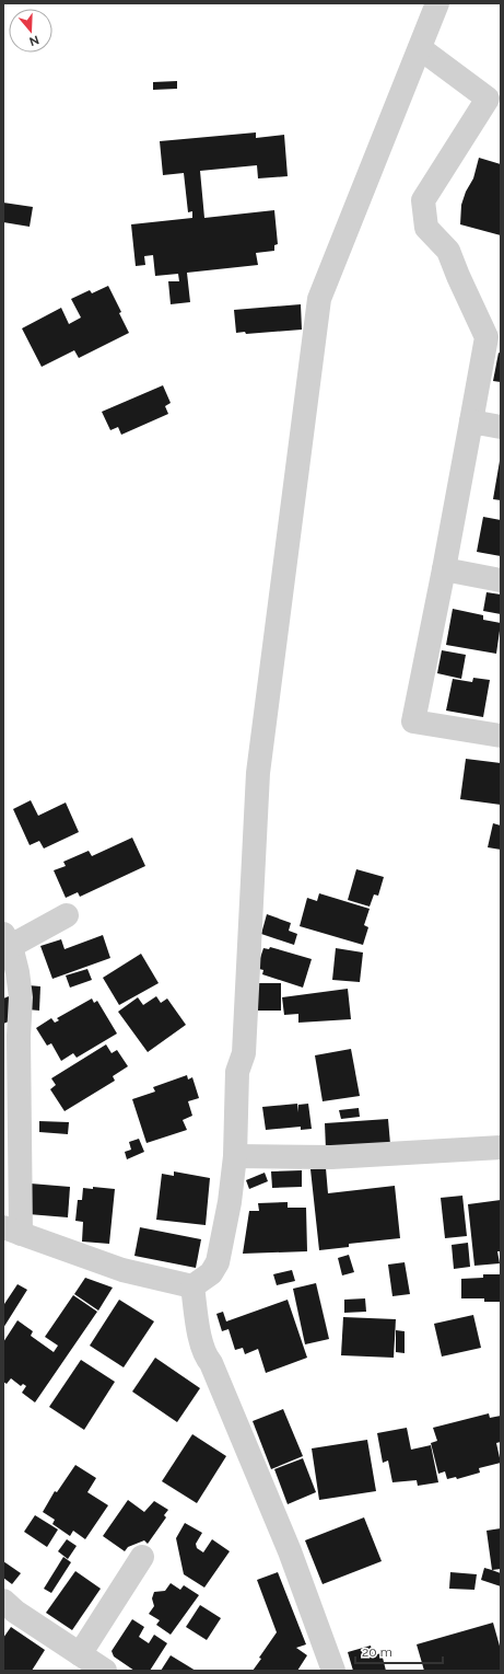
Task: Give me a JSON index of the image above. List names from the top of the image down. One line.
{"scale_bar":"20 m","north":"bottom"}
